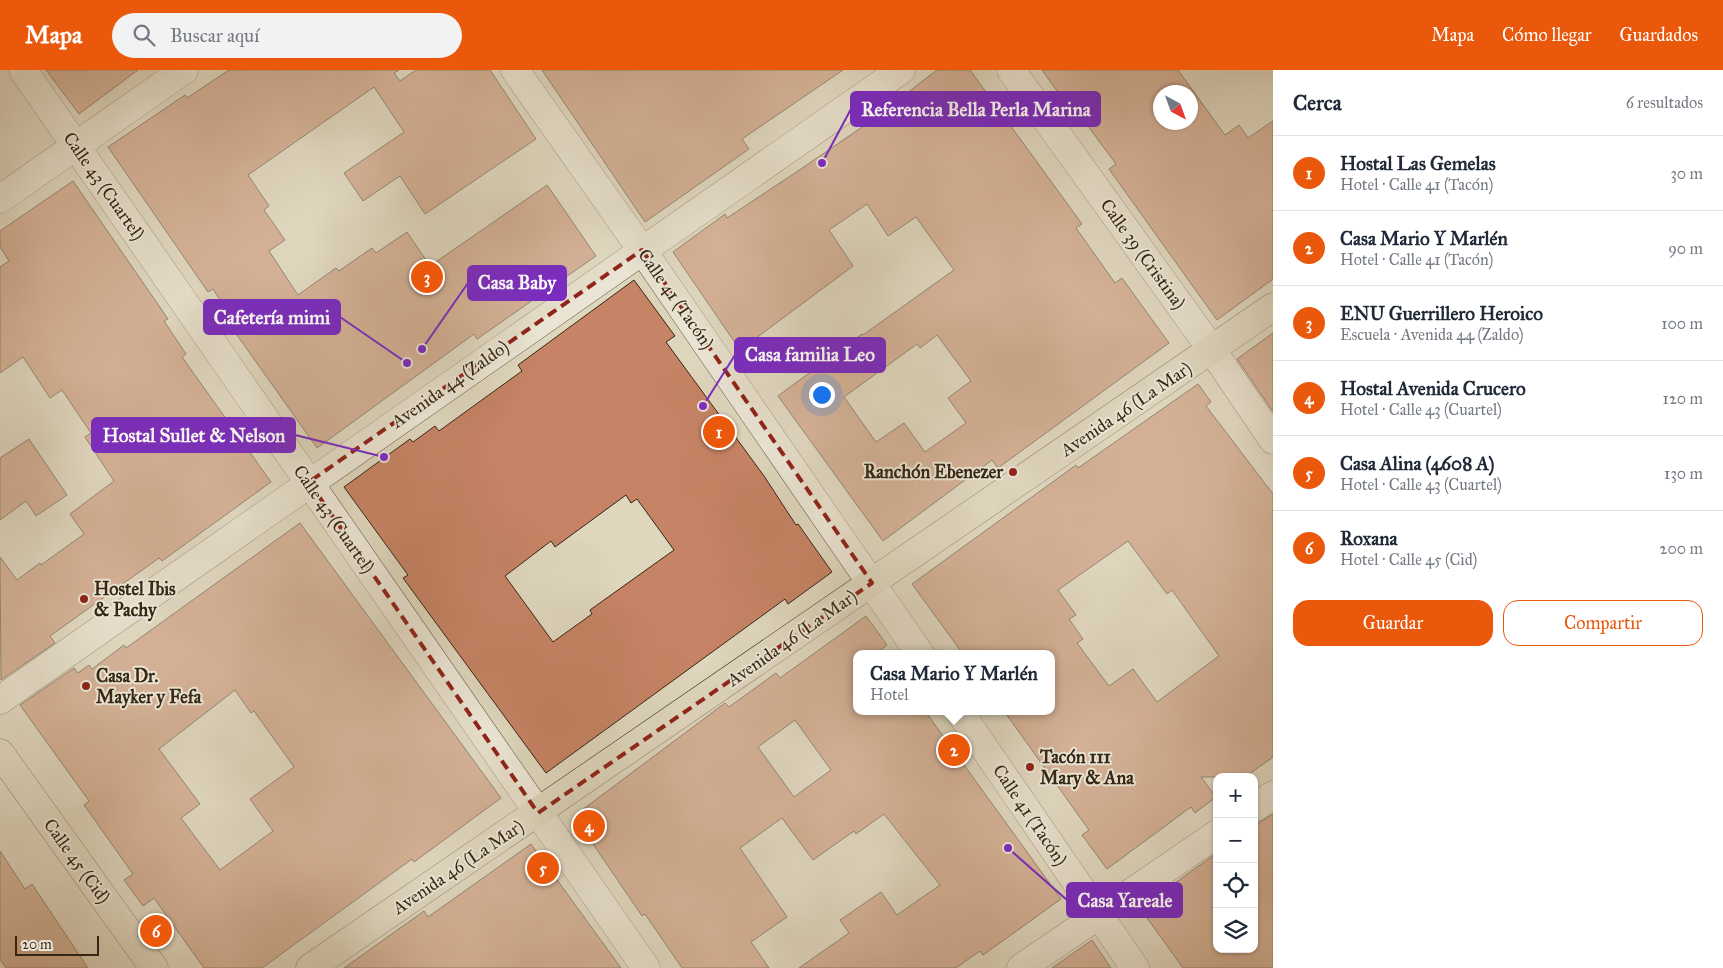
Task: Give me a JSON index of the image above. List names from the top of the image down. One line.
{"streets":{"main road":["Avenida 46 (La Mar)","Calle 45 (Cid)"],"street":["Calle 43 (Cuartel)","Calle 39 (Cristina)","Calle 41 (Tacón)","Avenida 44 (Zaldo)"]},"crossings":[["Calle 43 (Cuartel)","Avenida 44 (Zaldo)"],["Calle 43 (Cuartel)","Avenida 46 (La Mar)"],["Calle 39 (Cristina)","Avenida 46 (La Mar)"],["Calle 41 (Tacón)","Avenida 44 (Zaldo)"],["Calle 41 (Tacón)","Avenida 46 (La Mar)"]],"places":["Referencia Bella Perla Marina","Casa Baby","Cafetería mimi","Casa familia Leo","Hostal Sullet & Nelson","Ranchón Ebenezer","Hostel Ibis & Pachy","Casa Dr. Mayker y Fefa","Tacón 111 Mary & Ana","Casa Yareale"],"scale_bar":"20 m","north":"bottom right","page":{"header":"Mapa","search":"Buscar aquí","nav":["Mapa","Cómo llegar","Guardados"],"heading":["Cerca","6 resultados"],"list":[{"mark":"1","name":"Hostal Las Gemelas","note":"Hotel · Calle 41 (Tacón)","value":"30 m"},{"mark":"2","name":"Casa Mario Y Marlén","note":"Hotel · Calle 41 (Tacón)","value":"90 m"},{"mark":"3","name":"ENU Guerrillero Heroico","note":"Escuela · Avenida 44 (Zaldo)","value":"100 m"},{"mark":"4","name":"Hostal Avenida Crucero","note":"Hotel · Calle 43 (Cuartel)","value":"120 m"},{"mark":"5","name":"Casa Alina (4608 A)","note":"Hotel · Calle 43 (Cuartel)","value":"130 m"},{"mark":"6","name":"Roxana","note":"Hotel · Calle 45 (Cid)","value":"200 m"}],"pins":["3","1","2","4","5","6"],"buttons":["Guardar","Compartir"],"popup":["Casa Mario Y Marlén","Hotel"],"map_buttons":["+","−"],"scale":"20 m"}}
